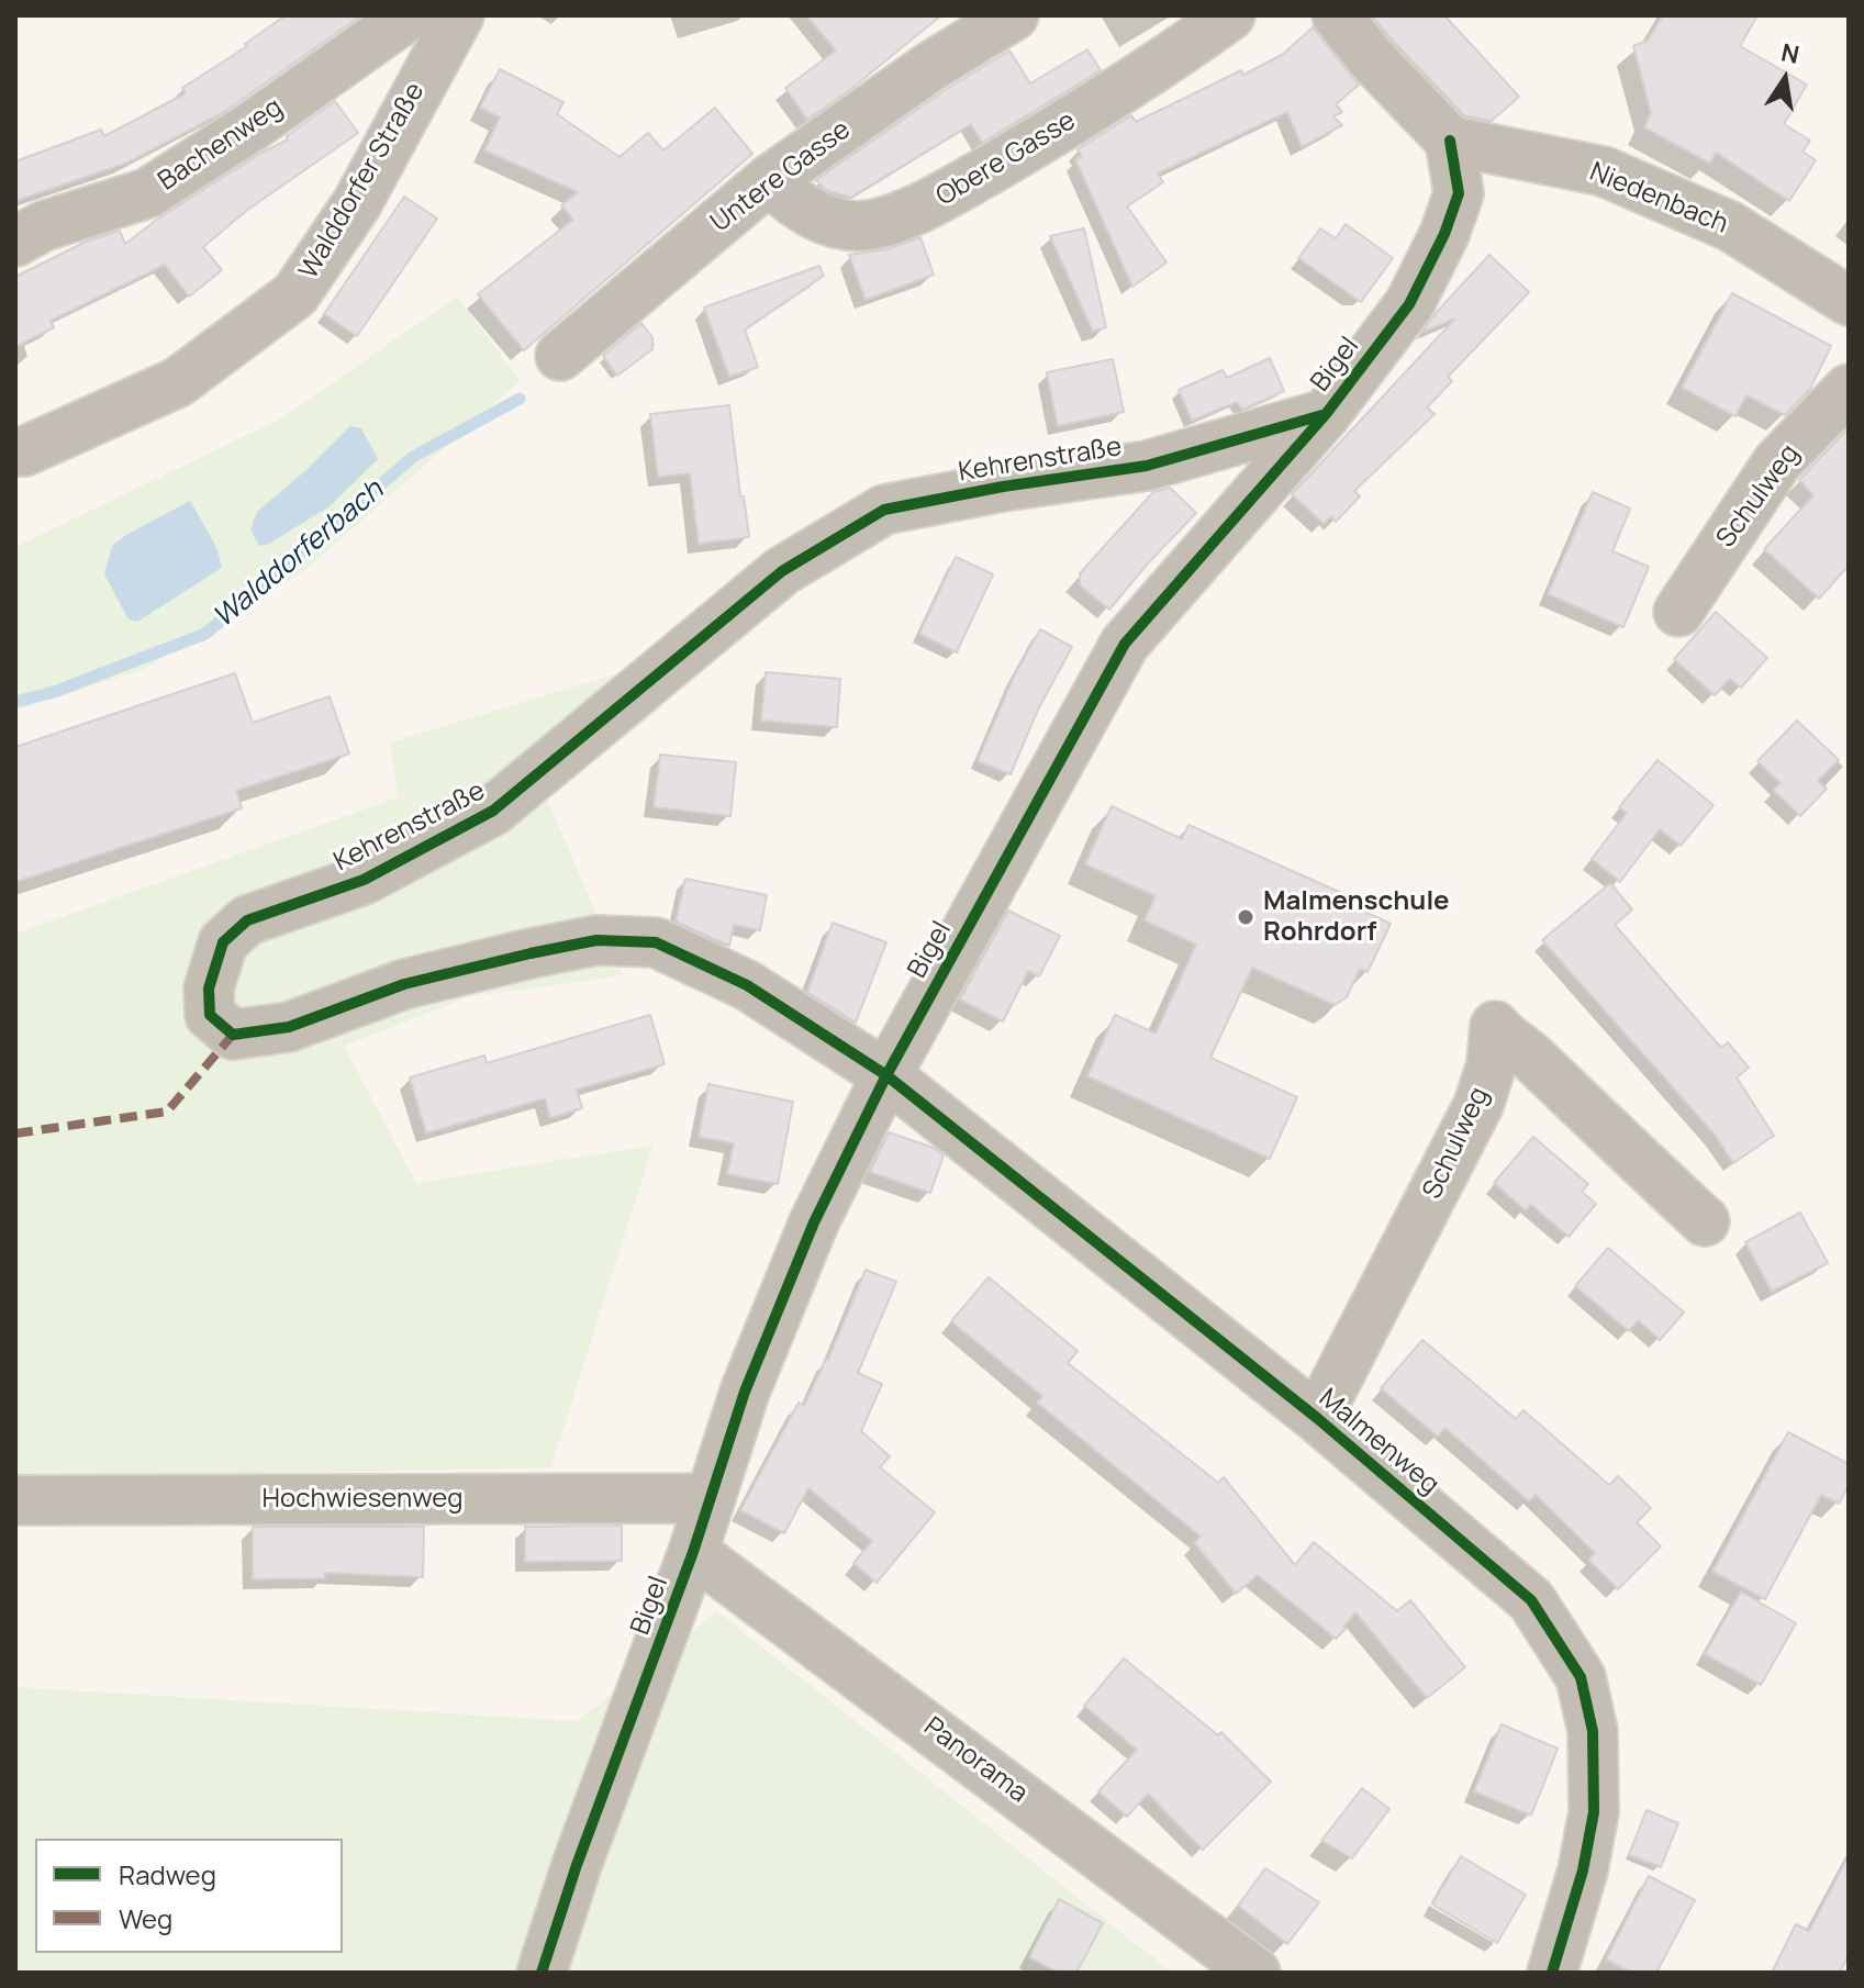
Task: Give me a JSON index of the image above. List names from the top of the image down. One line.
{"streets":{"street":["Bachenweg","Obere Gasse","Untere Gasse","Walddorfer Straße","Niedenbach","Bigel","Kehrenstraße","Schulweg","Malmenweg","Hochwiesenweg","Panorama"]},"crossings":[["Obere Gasse","Untere Gasse"],["Niedenbach","Bigel"],["Bigel","Kehrenstraße"],["Bigel","Malmenweg"],["Bigel","Hochwiesenweg"],["Bigel","Panorama"],["Kehrenstraße","Malmenweg"],["Schulweg","Malmenweg"]],"water":["Walddorferbach"],"places":["Malmenschule Rohrdorf"],"legend":["Radweg","Weg"],"north":"top"}
